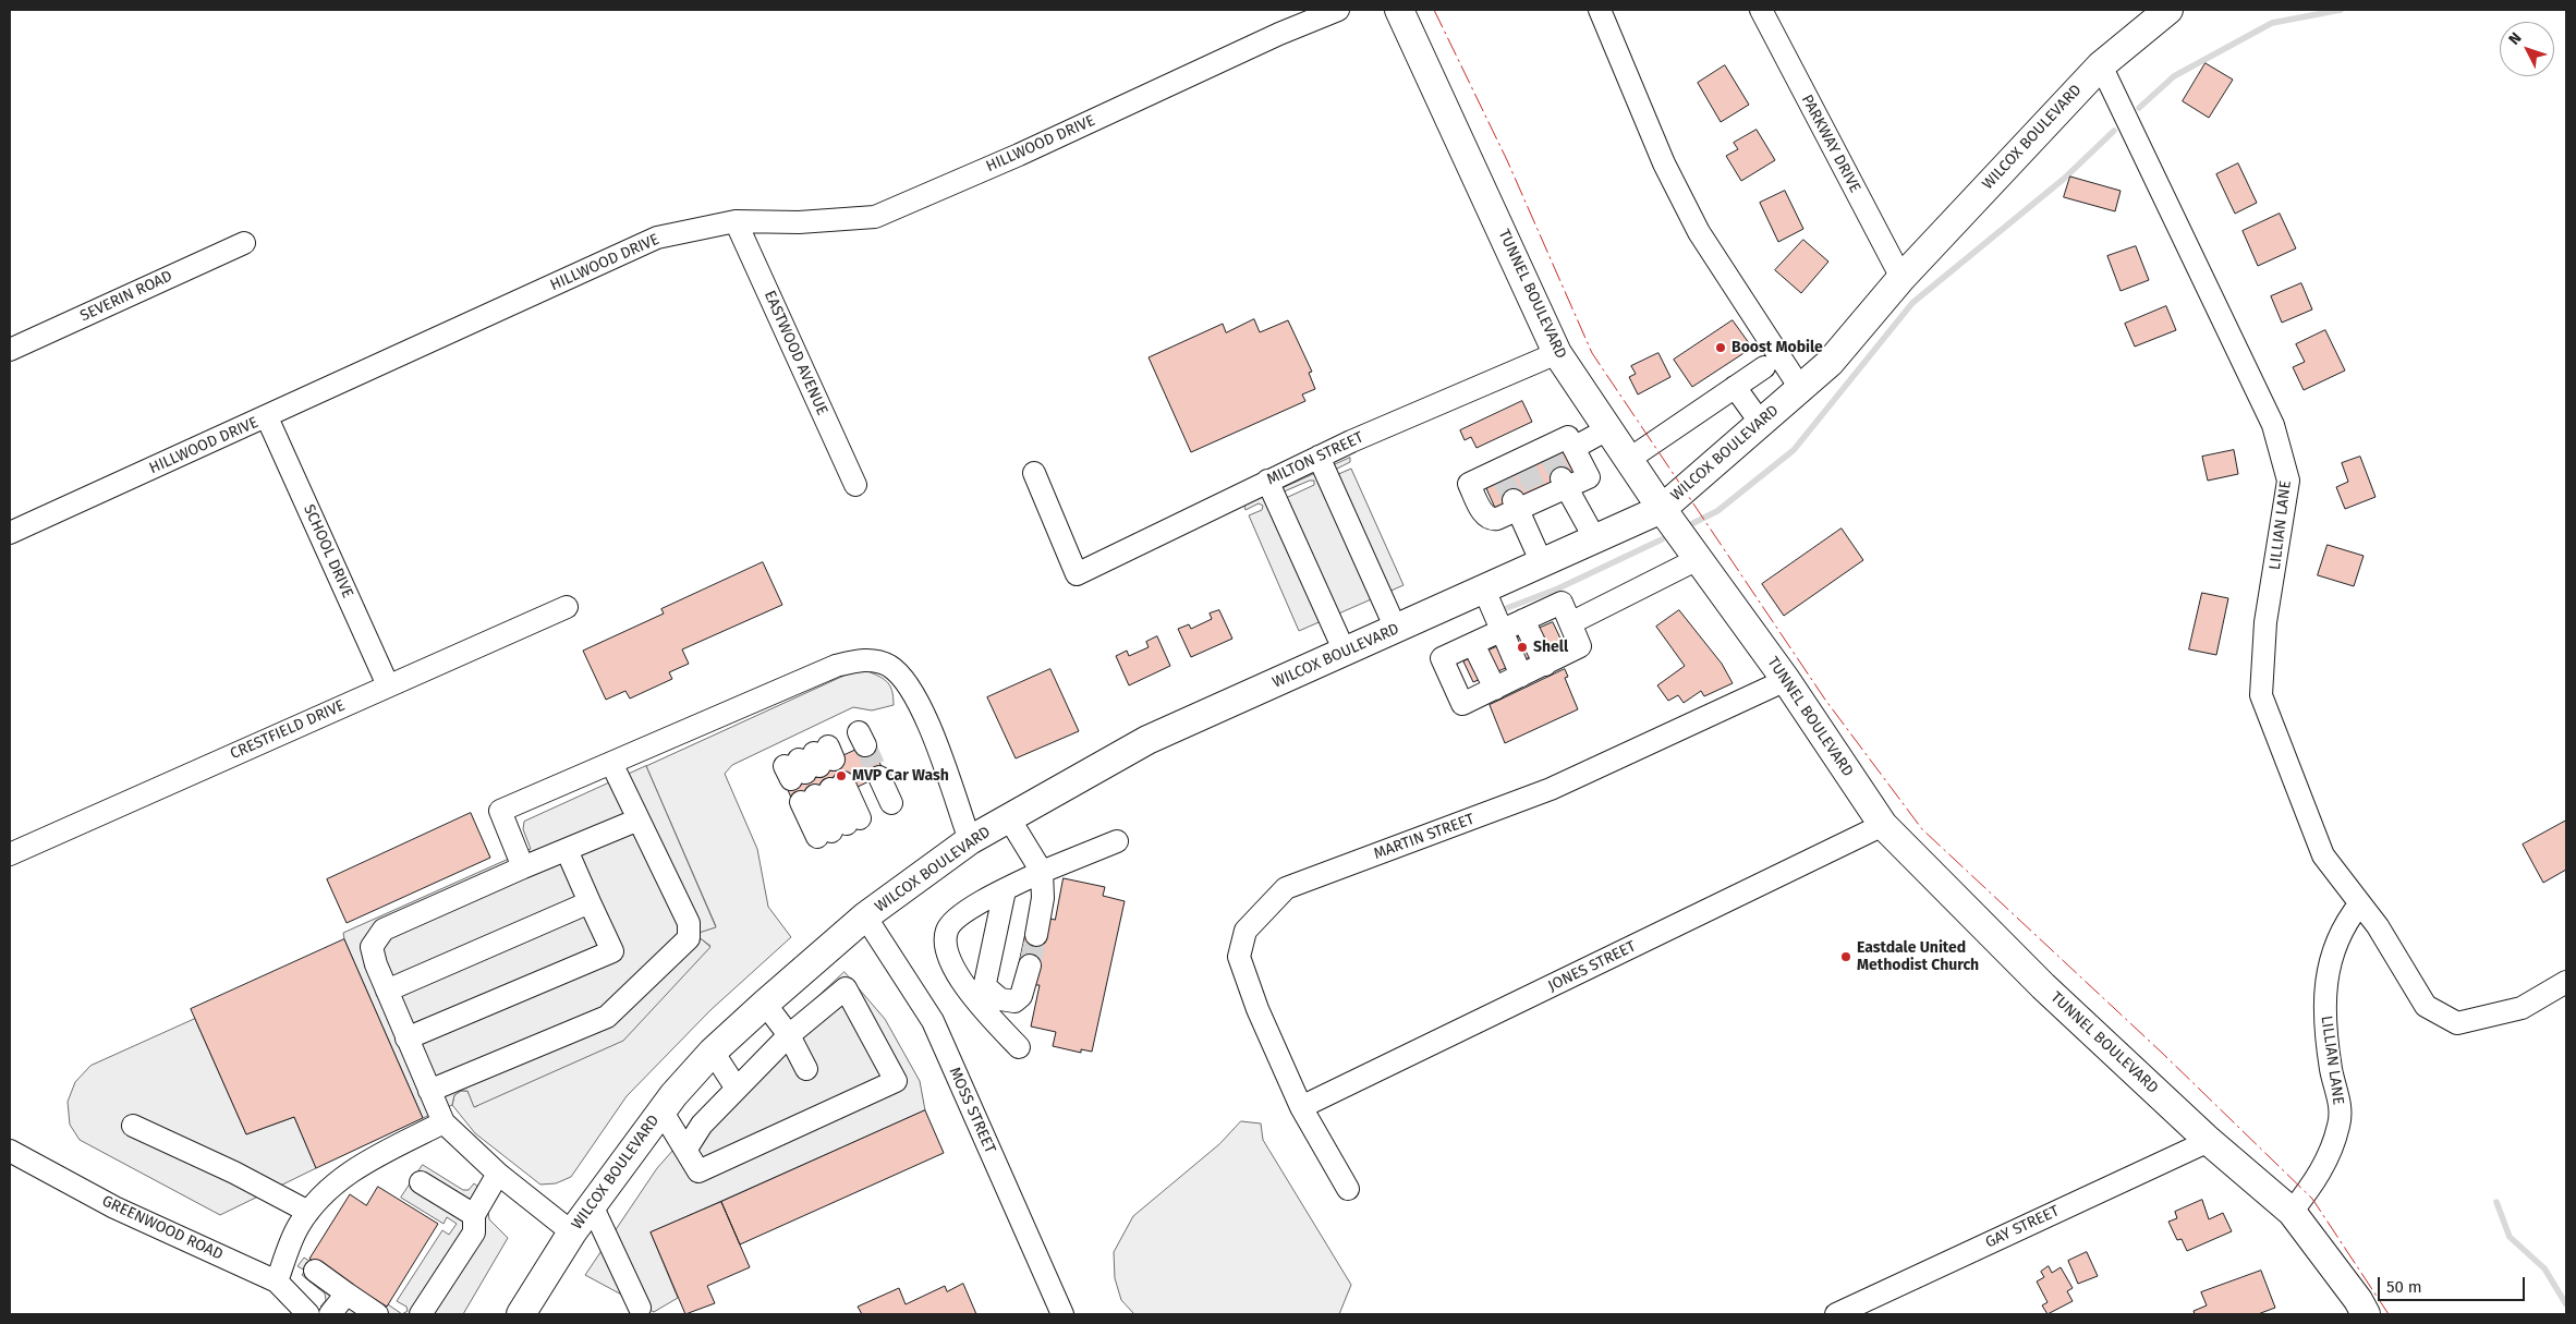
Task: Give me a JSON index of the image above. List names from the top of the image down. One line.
{"streets":{"main road":["WILCOX BOULEVARD","TUNNEL BOULEVARD"],"street":["HILLWOOD DRIVE","PARKWAY DRIVE","SEVERIN ROAD","EASTWOOD AVENUE","MILTON STREET","LILLIAN LANE","SCHOOL DRIVE","CRESTFIELD DRIVE","MARTIN STREET","JONES STREET","MOSS STREET","GAY STREET","GREENWOOD ROAD"]},"crossings":[["WILCOX BOULEVARD","PARKWAY DRIVE"],["WILCOX BOULEVARD","TUNNEL BOULEVARD"],["WILCOX BOULEVARD","LILLIAN LANE"],["WILCOX BOULEVARD","MOSS STREET"],["HILLWOOD DRIVE","EASTWOOD AVENUE"],["HILLWOOD DRIVE","SCHOOL DRIVE"],["TUNNEL BOULEVARD","MILTON STREET"],["TUNNEL BOULEVARD","LILLIAN LANE"],["TUNNEL BOULEVARD","MARTIN STREET"],["TUNNEL BOULEVARD","JONES STREET"],["TUNNEL BOULEVARD","GAY STREET"],["SCHOOL DRIVE","CRESTFIELD DRIVE"],["MARTIN STREET","JONES STREET"]],"places":["Boost Mobile","Shell","MVP Car Wash","Eastdale United Methodist Church"],"scale_bar":"50 m","north":"top left"}
